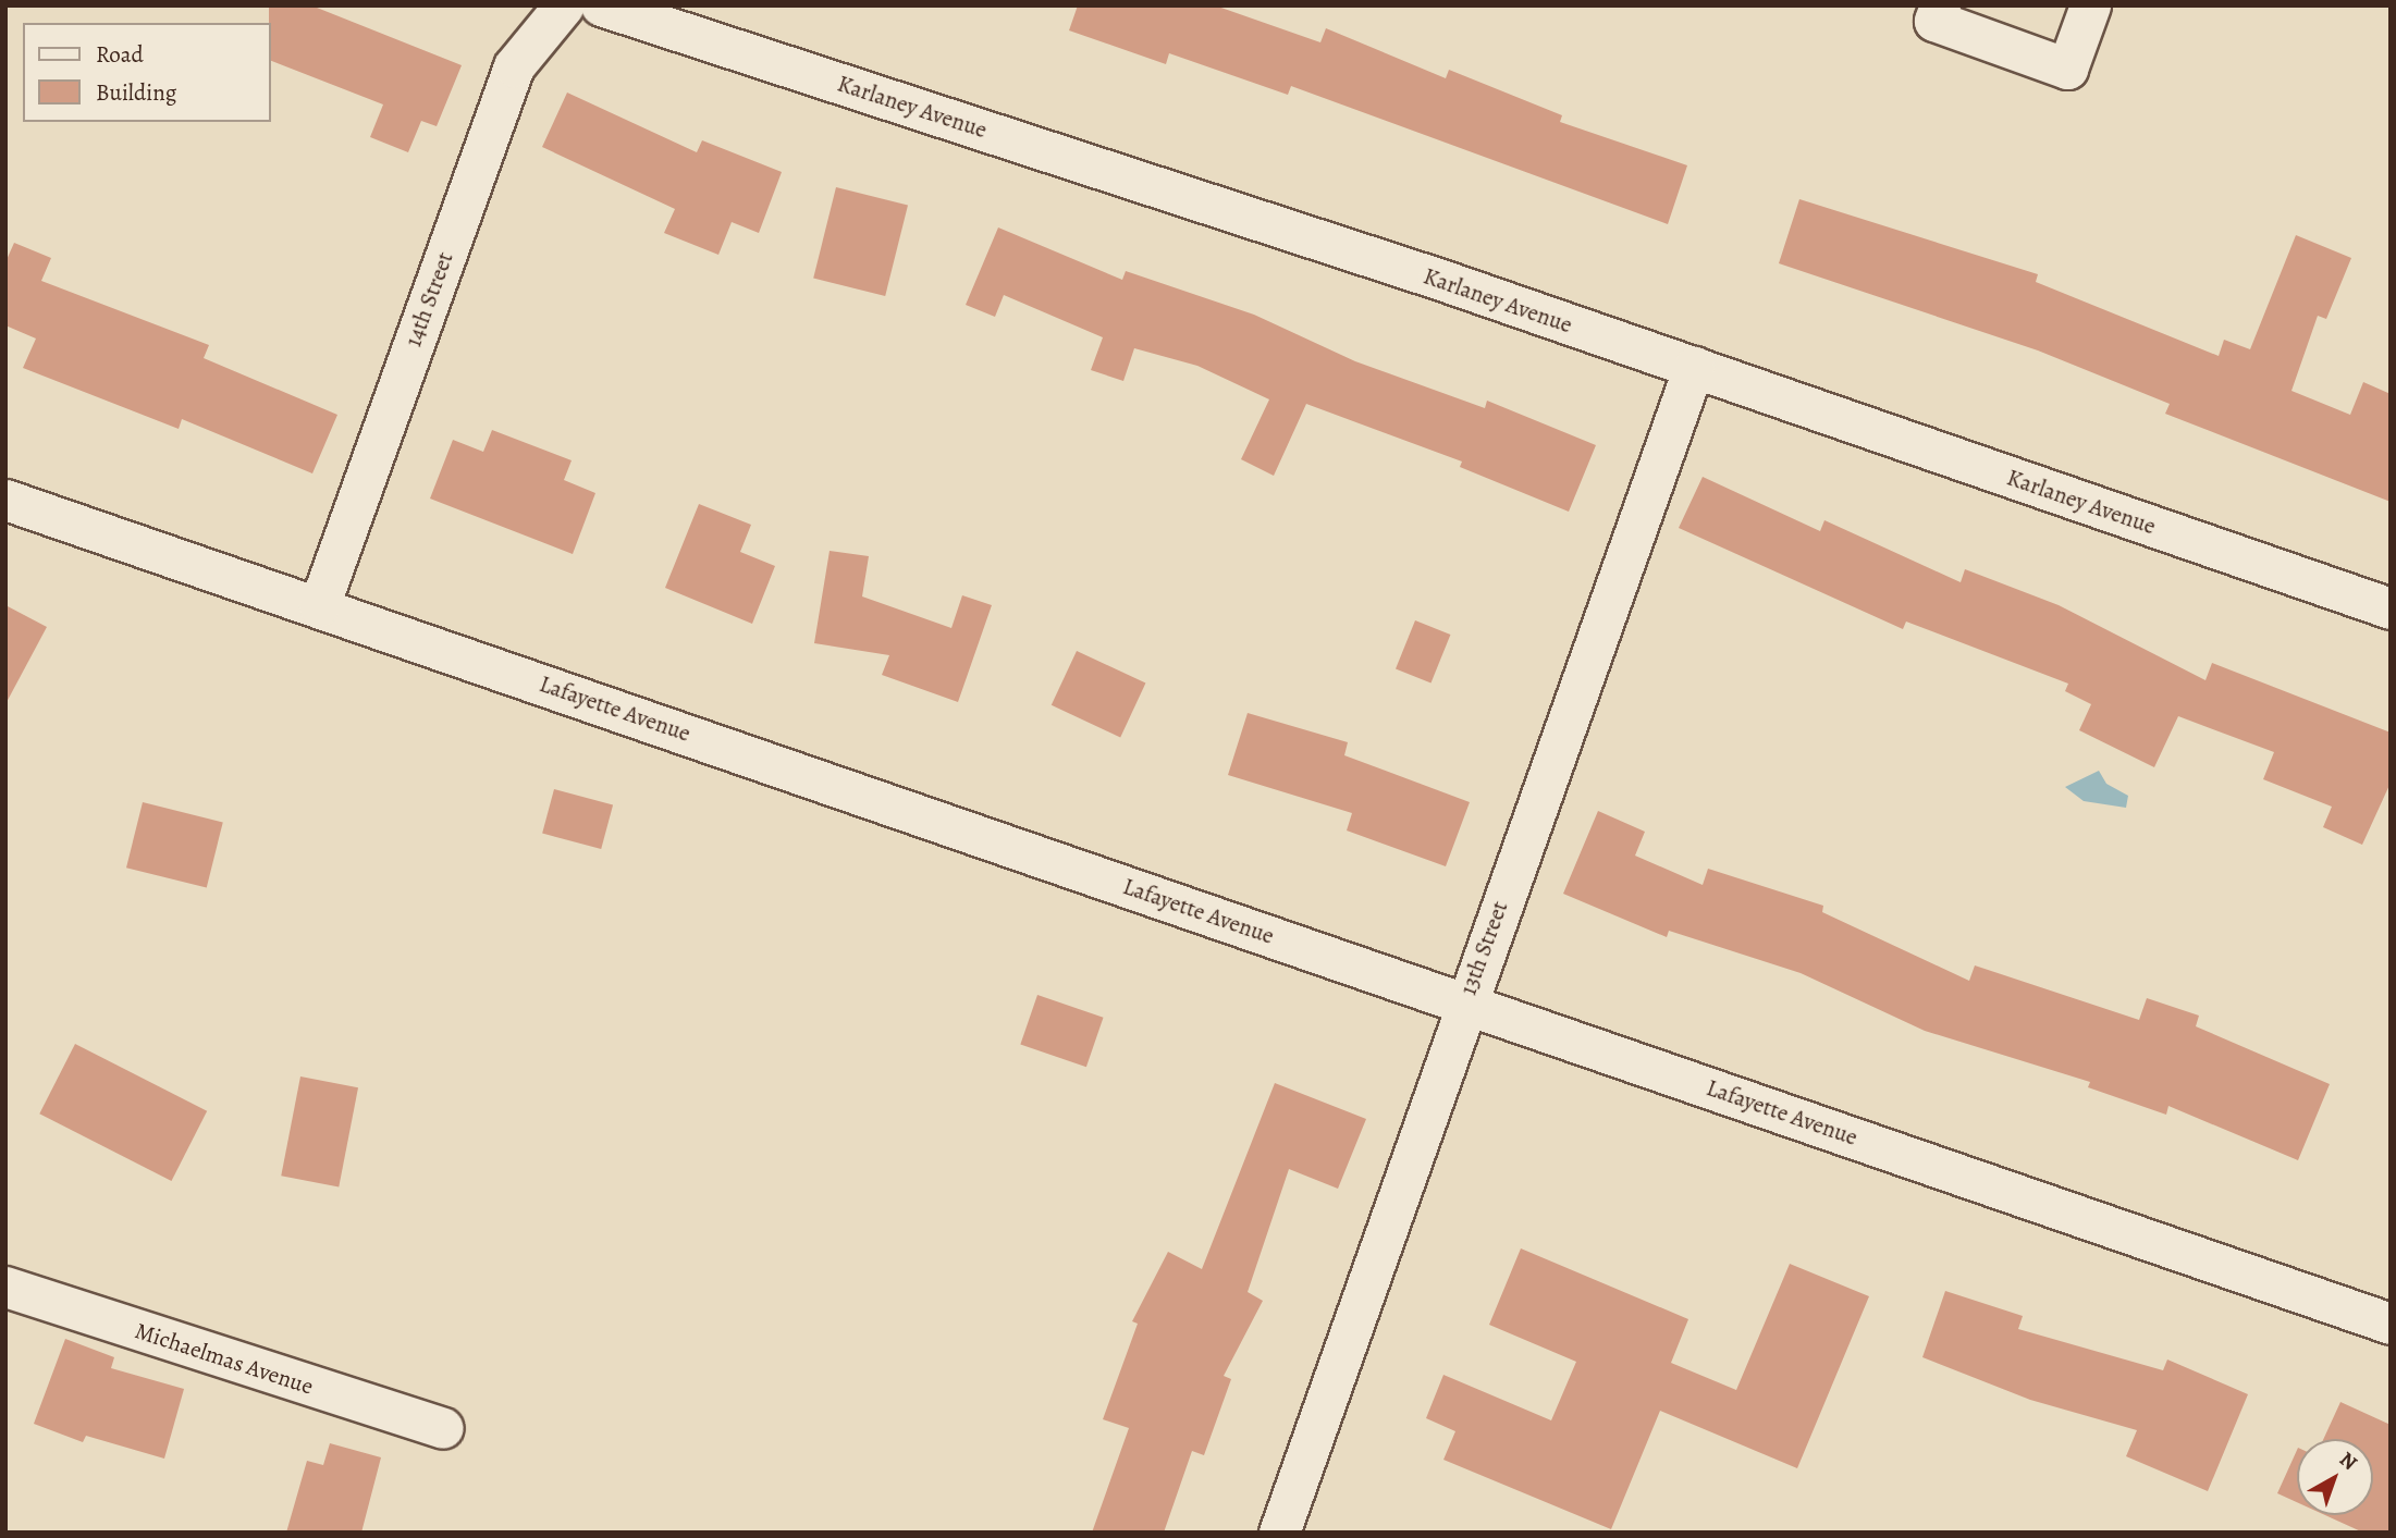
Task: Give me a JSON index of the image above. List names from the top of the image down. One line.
{"streets":{"street":["Karlaney Avenue","14th Street","Lafayette Avenue","13th Street","Michaelmas Avenue"]},"crossings":[["Karlaney Avenue","13th Street"],["14th Street","Lafayette Avenue"],["Lafayette Avenue","13th Street"]],"legend":["Road","Building"],"north":"top right"}
